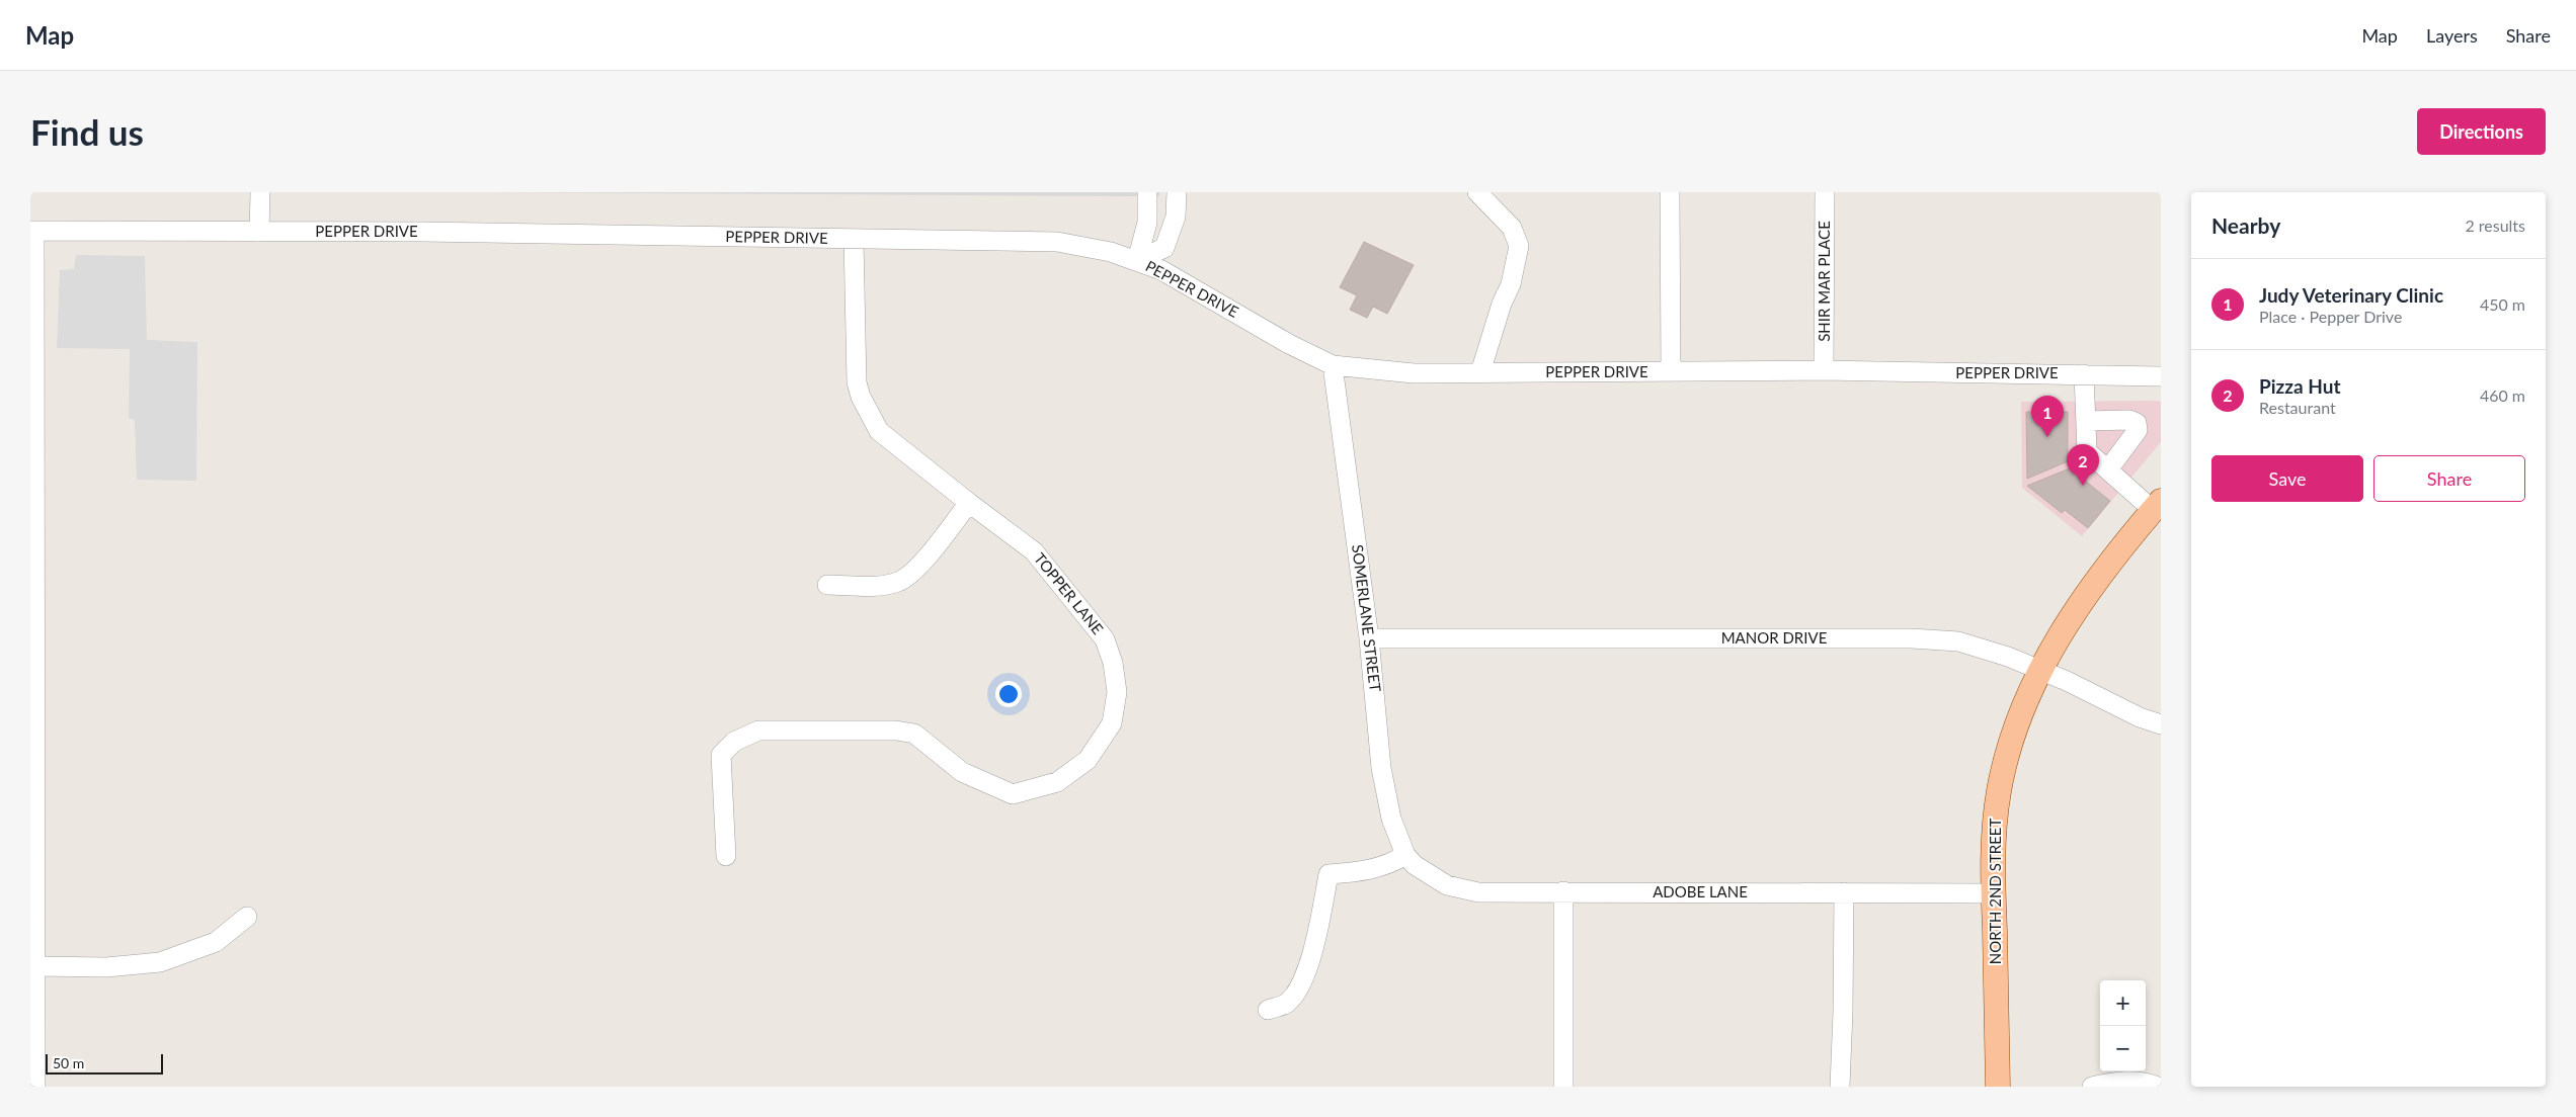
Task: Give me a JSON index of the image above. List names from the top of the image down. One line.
{"streets":{"main road":["NORTH 2ND STREET"],"street":["PEPPER DRIVE","SHIR MAR PLACE","TOPPER LANE","SOMERLANE STREET","MANOR DRIVE","ADOBE LANE"]},"crossings":[["PEPPER DRIVE","SHIR MAR PLACE"],["PEPPER DRIVE","TOPPER LANE"],["PEPPER DRIVE","SOMERLANE STREET"],["SOMERLANE STREET","MANOR DRIVE"],["SOMERLANE STREET","ADOBE LANE"],["MANOR DRIVE","NORTH 2ND STREET"],["NORTH 2ND STREET","ADOBE LANE"]],"scale_bar":"50 m","page":{"header":"Map","nav":["Map","Layers","Share"],"buttons":["Directions",["Save","Share"]],"title":"Find us","heading":["Nearby","2 results"],"list":[{"mark":"1","name":"Judy Veterinary Clinic","note":"Place · Pepper Drive","value":"450 m"},{"mark":"2","name":"Pizza Hut","note":"Restaurant","value":"460 m"}],"pins":["1","2"],"map_buttons":["+","−"],"scale":"50 m"}}
